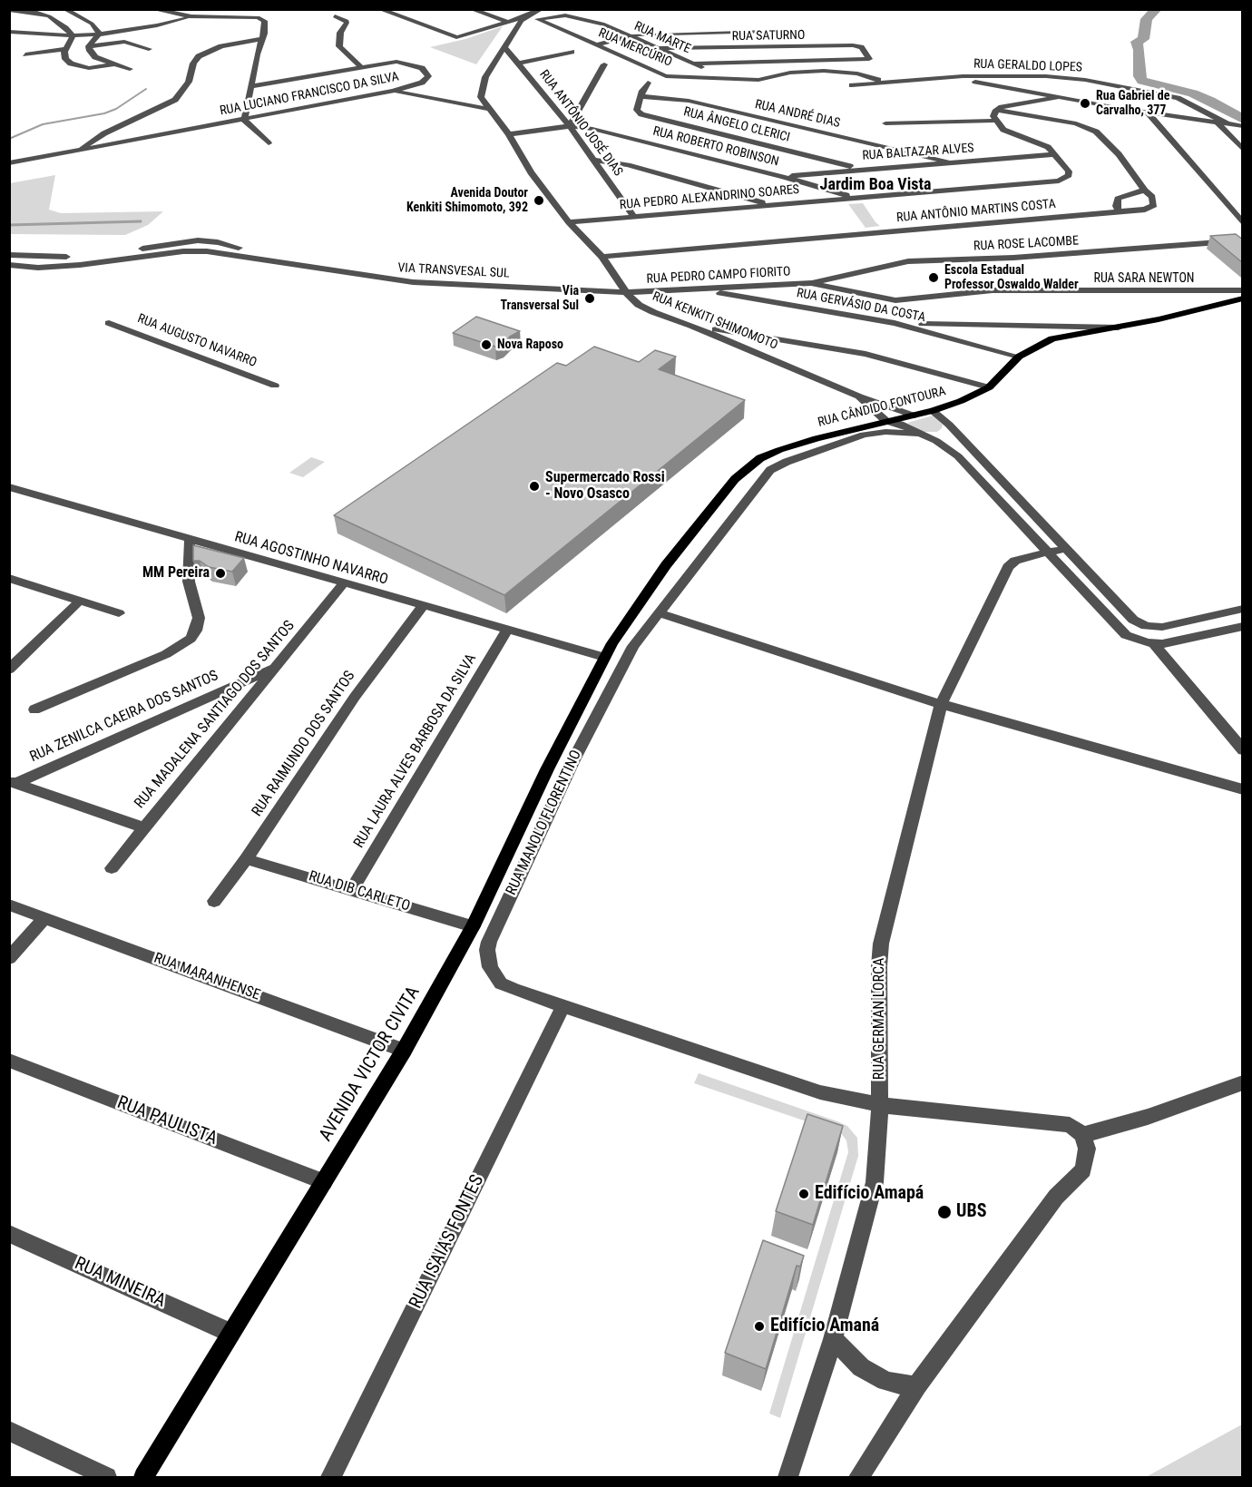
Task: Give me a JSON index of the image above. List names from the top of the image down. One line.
{"streets":{"main road":["RUA CÂNDIDO FONTOURA","AVENIDA VICTOR CIVITA"],"street":["RUA SATURNO","RUA MARTE","RUA MERCÚRIO","RUA GERALDO LOPES","RUA LUCIANO FRANCISCO DA SILVA","RUA ANDRÉ DIAS","RUA ANTÔNIO JOSÉ DIAS","RUA ÂNGELO CLERICI","RUA ROBERTO ROBINSON","RUA BALTAZAR ALVES","RUA PEDRO ALEXANDRINO SOARES","RUA ANTÔNIO MARTINS COSTA","RUA ROSE LACOMBE","VIA TRANSVESAL SUL","RUA PEDRO CAMPO FIORITO","RUA SARA NEWTON","RUA GERVÁSIO DA COSTA","RUA KENKITI SHIMOMOTO","RUA AUGUSTO NAVARRO","RUA AGOSTINHO NAVARRO","RUA MADALENA SANTIAGO DOS SANTOS","RUA ZENILCA CAEIRA DOS SANTOS","RUA RAIMUNDO DOS SANTOS","RUA LAURA ALVES BARBOSA DA SILVA","RUA MANOLO FLORENTINO","RUA DIB CARLETO","RUA MARANHENSE","RUA GERMAN LORCA","RUA PAULISTA","RUA ISAIAS FONTES","RUA MINEIRA"]},"crossings":[["RUA SATURNO","RUA MARTE"],["RUA MARTE","RUA MERCÚRIO"],["RUA MERCÚRIO","RUA GERALDO LOPES"],["RUA ANDRÉ DIAS","RUA ÂNGELO CLERICI"],["RUA ANDRÉ DIAS","RUA BALTAZAR ALVES"],["RUA ANTÔNIO JOSÉ DIAS","RUA ROBERTO ROBINSON"],["RUA ANTÔNIO JOSÉ DIAS","RUA PEDRO ALEXANDRINO SOARES"],["RUA ÂNGELO CLERICI","RUA BALTAZAR ALVES"],["RUA ROBERTO ROBINSON","RUA BALTAZAR ALVES"],["RUA ROBERTO ROBINSON","RUA PEDRO ALEXANDRINO SOARES"],["RUA ROBERTO ROBINSON","RUA KENKITI SHIMOMOTO"],["RUA BALTAZAR ALVES","RUA PEDRO ALEXANDRINO SOARES"],["RUA PEDRO ALEXANDRINO SOARES","RUA KENKITI SHIMOMOTO"],["RUA ANTÔNIO MARTINS COSTA","RUA KENKITI SHIMOMOTO"],["RUA ROSE LACOMBE","RUA PEDRO CAMPO FIORITO"],["RUA ROSE LACOMBE","RUA SARA NEWTON"],["VIA TRANSVESAL SUL","RUA PEDRO CAMPO FIORITO"],["VIA TRANSVESAL SUL","RUA KENKITI SHIMOMOTO"],["RUA PEDRO CAMPO FIORITO","RUA SARA NEWTON"],["RUA PEDRO CAMPO FIORITO","RUA GERVÁSIO DA COSTA"],["RUA PEDRO CAMPO FIORITO","RUA KENKITI SHIMOMOTO"],["RUA SARA NEWTON","RUA CÂNDIDO FONTOURA"],["RUA GERVÁSIO DA COSTA","RUA CÂNDIDO FONTOURA"],["RUA KENKITI SHIMOMOTO","RUA CÂNDIDO FONTOURA"],["RUA CÂNDIDO FONTOURA","RUA AGOSTINHO NAVARRO"],["RUA CÂNDIDO FONTOURA","AVENIDA VICTOR CIVITA"],["RUA AGOSTINHO NAVARRO","RUA MADALENA SANTIAGO DOS SANTOS"],["RUA AGOSTINHO NAVARRO","RUA RAIMUNDO DOS SANTOS"],["RUA AGOSTINHO NAVARRO","RUA LAURA ALVES BARBOSA DA SILVA"],["RUA AGOSTINHO NAVARRO","AVENIDA VICTOR CIVITA"],["RUA MADALENA SANTIAGO DOS SANTOS","RUA ZENILCA CAEIRA DOS SANTOS"],["RUA RAIMUNDO DOS SANTOS","RUA DIB CARLETO"],["RUA LAURA ALVES BARBOSA DA SILVA","RUA DIB CARLETO"],["RUA MANOLO FLORENTINO","RUA GERMAN LORCA"],["RUA MANOLO FLORENTINO","RUA ISAIAS FONTES"],["RUA DIB CARLETO","AVENIDA VICTOR CIVITA"],["RUA MARANHENSE","AVENIDA VICTOR CIVITA"],["AVENIDA VICTOR CIVITA","RUA PAULISTA"],["AVENIDA VICTOR CIVITA","RUA MINEIRA"]],"districts":["Jardim Boa Vista"],"places":["Rua Gabriel de Carvalho, 377","Avenida Doutor Kenkiti Shimomoto, 392","Escola Estadual Professor Oswaldo Walder","Via Transversal Sul","Nova Raposo","Supermercado Rossi - Novo Osasco","MM Pereira","Edifício Amapá","UBS","Edifício Amaná"]}
